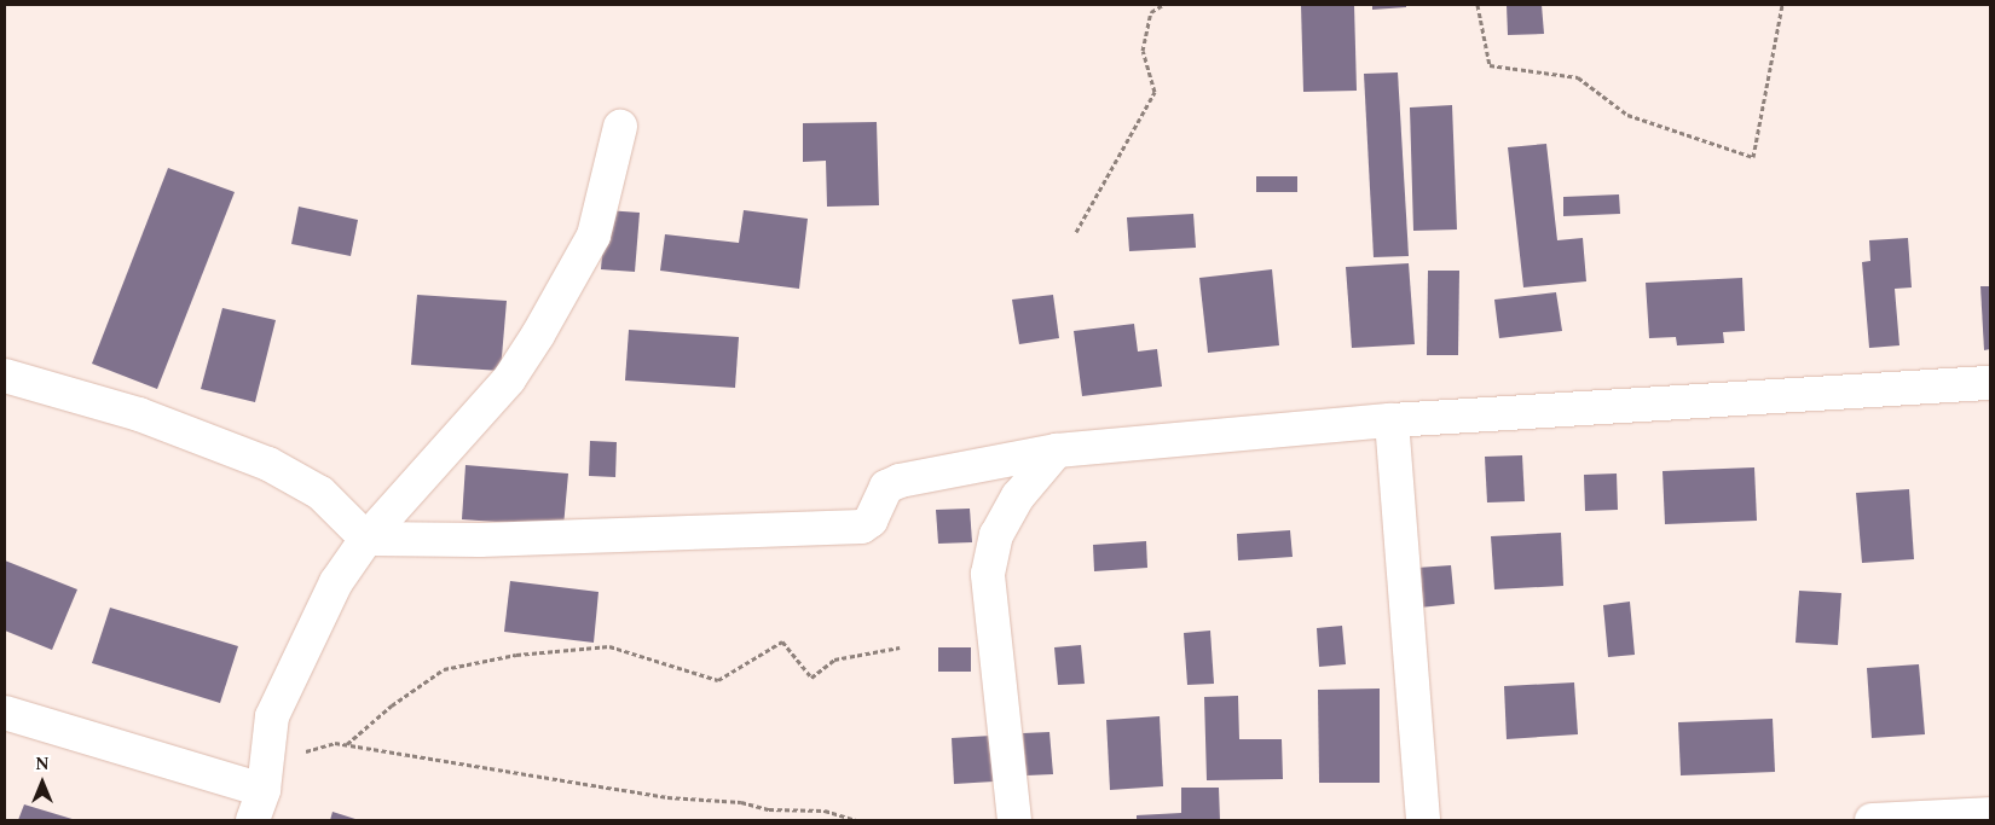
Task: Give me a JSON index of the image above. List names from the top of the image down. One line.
{"north":"top"}
